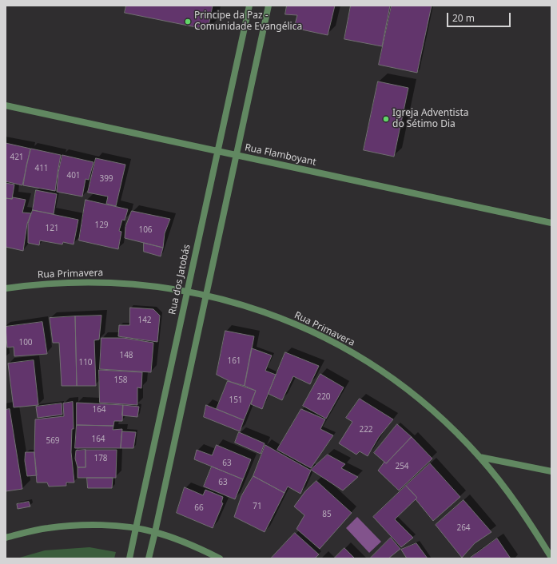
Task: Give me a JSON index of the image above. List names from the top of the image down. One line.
{"streets":{"street":["Rua Flamboyant","Rua Primavera","Rua dos Jatobás"]},"crossings":[["Rua Flamboyant","Rua dos Jatobás"],["Rua Primavera","Rua dos Jatobás"]],"places":["Principe da Paz - Comunidade Evangélica","Igreja Adventista do Sétimo Dia"],"house_numbers":["421","411","401","399","129","121","106","142","100","148","161","110","158","220","151","164","222","164","569","178","63","254","63","71","66","85","264"],"scale_bar":"20 m"}
